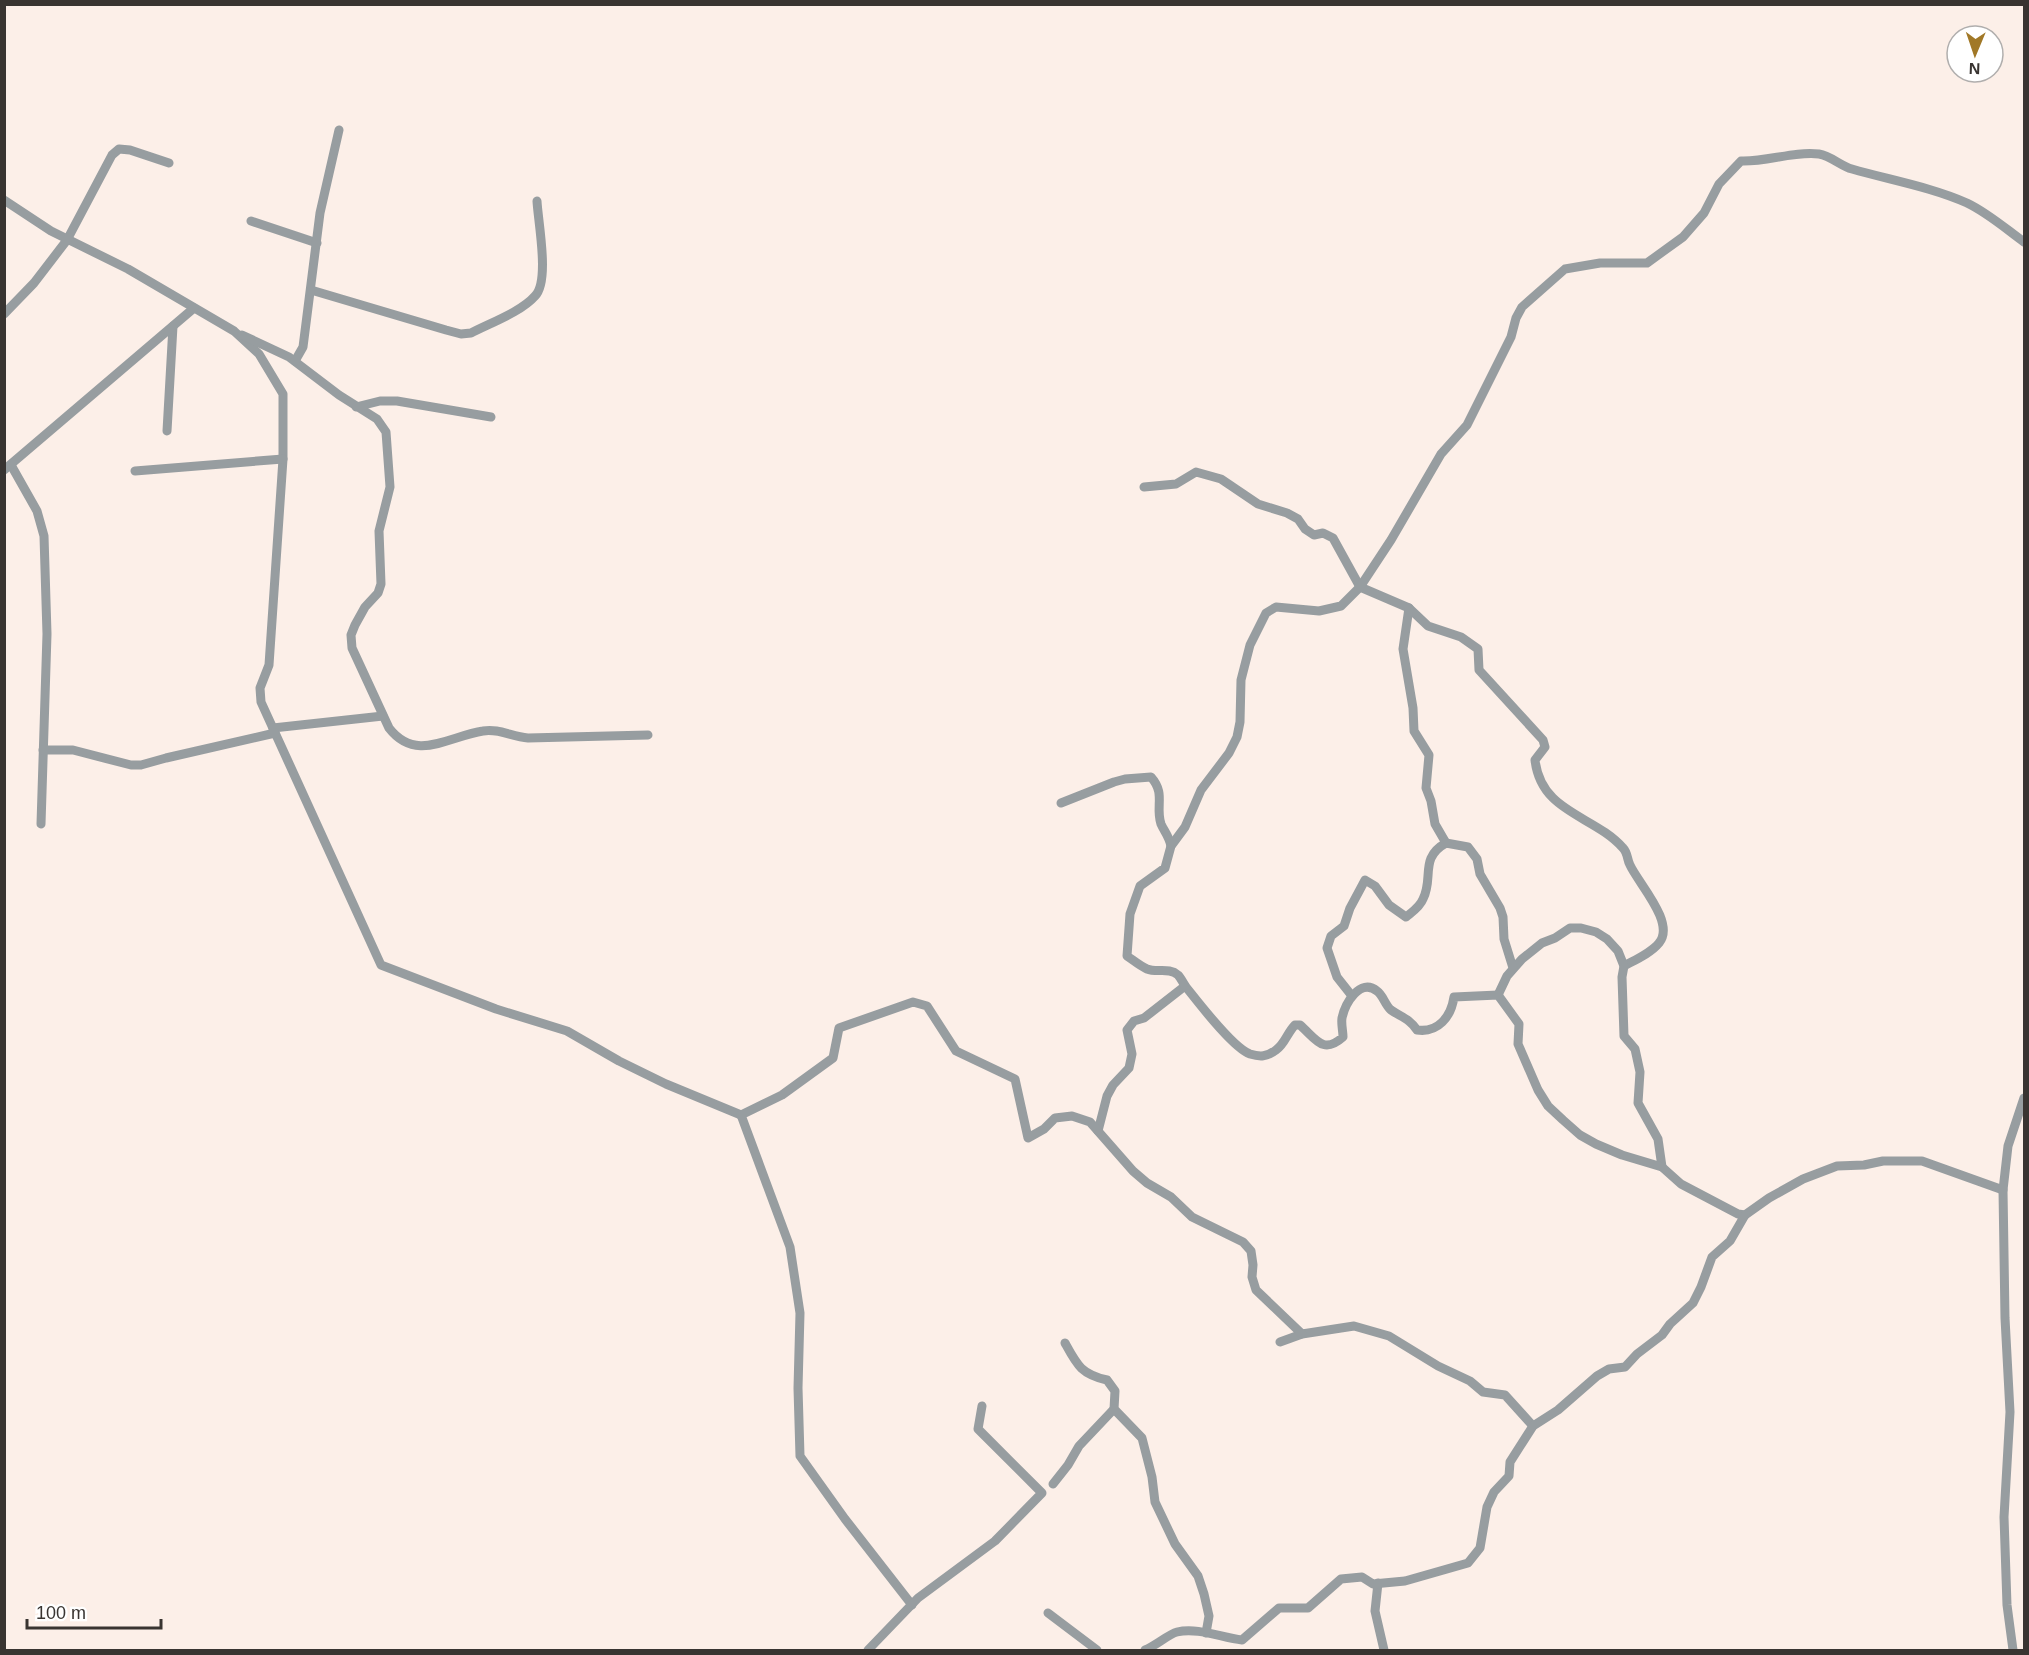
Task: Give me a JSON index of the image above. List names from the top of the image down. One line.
{"scale_bar":"100 m","north":"bottom"}
